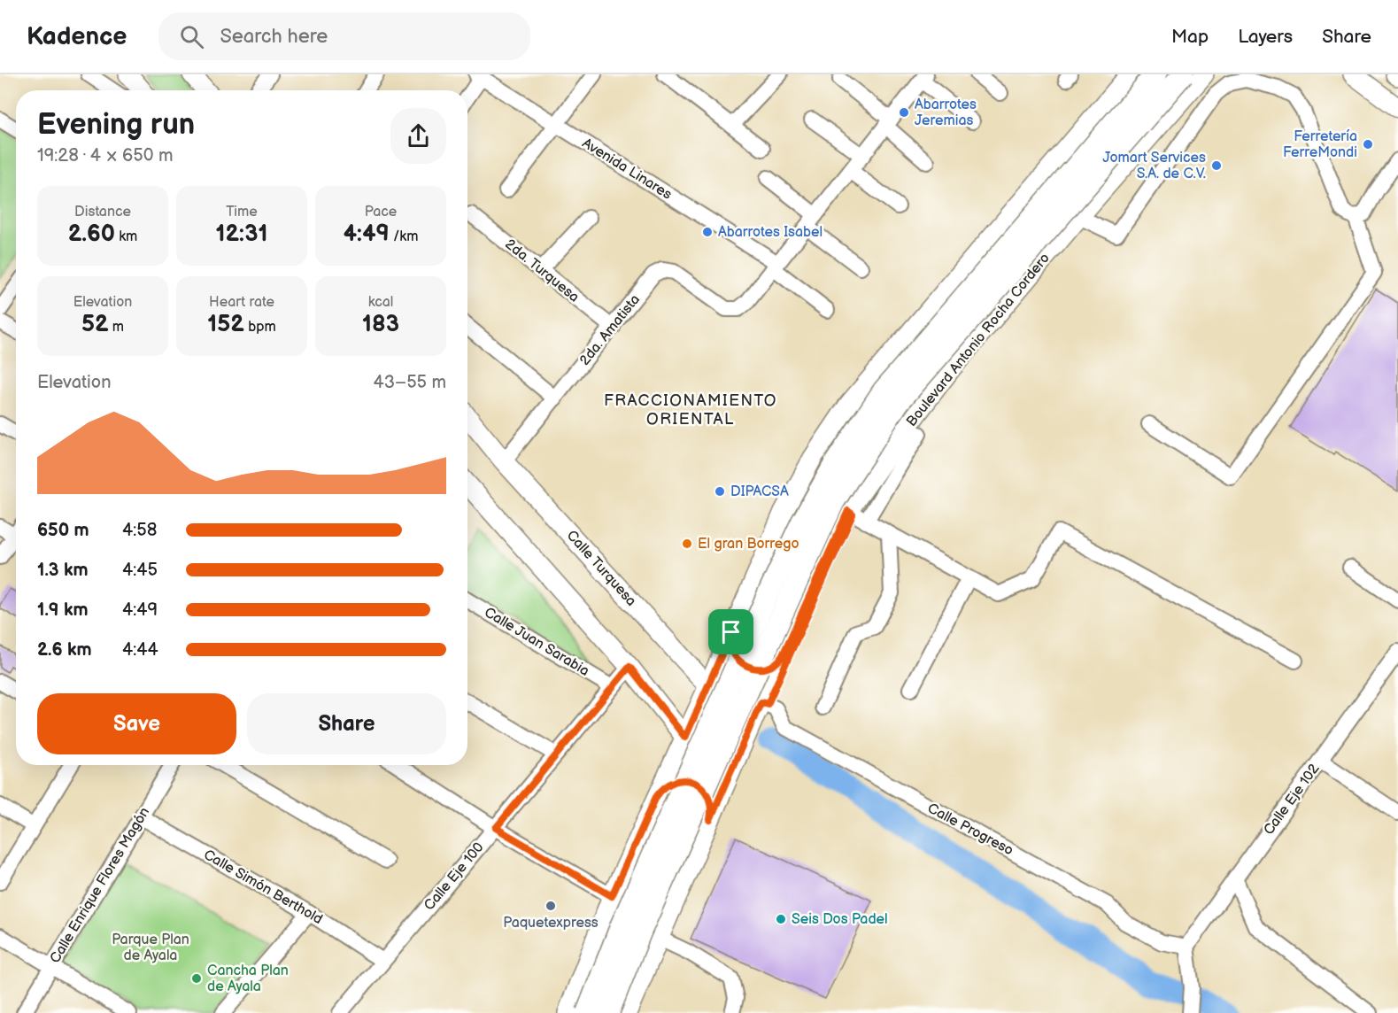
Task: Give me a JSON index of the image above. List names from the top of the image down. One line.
{"streets":{"highway":["Boulevard Antonio Rocha Cordero"],"main road":["Calle Turquesa"],"street":["Avenida Linares","2da. Turquesa","2da. Amatista","Calle Juan Sarabia","Calle Eje 102","Calle Progreso","Calle Eje 100","Calle Enrique Flores Magón","Calle Simón Berthold"]},"crossings":[["Avenida Linares","2da. Amatista"],["2da. Turquesa","2da. Amatista"],["2da. Amatista","Calle Turquesa"],["Boulevard Antonio Rocha Cordero","Calle Turquesa"],["Boulevard Antonio Rocha Cordero","Calle Progreso"],["Calle Turquesa","Calle Progreso"],["Calle Juan Sarabia","Calle Eje 100"],["Calle Eje 102","Calle Progreso"],["Calle Eje 100","Calle Simón Berthold"],["Calle Enrique Flores Magón","Calle Simón Berthold"]],"districts":["FRACCIONAMIENTO ORIENTAL"],"parks":["Parque Plan de Ayala"],"places":["Abarrotes Jeremias","Ferretería FerreMondi","Jomart Services S.A. de C.V.","Abarrotes Isabel","DIPACSA","El gran Borrego","Paquetexpress","Seis Dos Padel","Cancha Plan de Ayala"],"page":{"header":"Kadence","search":"Search here","nav":["Map","Layers","Share"],"heading":["Evening run","19:28 · 4 × 650 m"],"stats":[["Distance","2.60 km"],["Time","12:31"],["Pace","4:49 /km"],["Elevation","52 m"],["Heart rate","152 bpm"],["kcal","183"]],"chart":["Elevation","43–55 m"],"list":[{"name":"650 m","note":"4:58"},{"name":"1.3 km","note":"4:45"},{"name":"1.9 km","note":"4:49"},{"name":"2.6 km","note":"4:44"}],"buttons":["Save","Share"]}}
